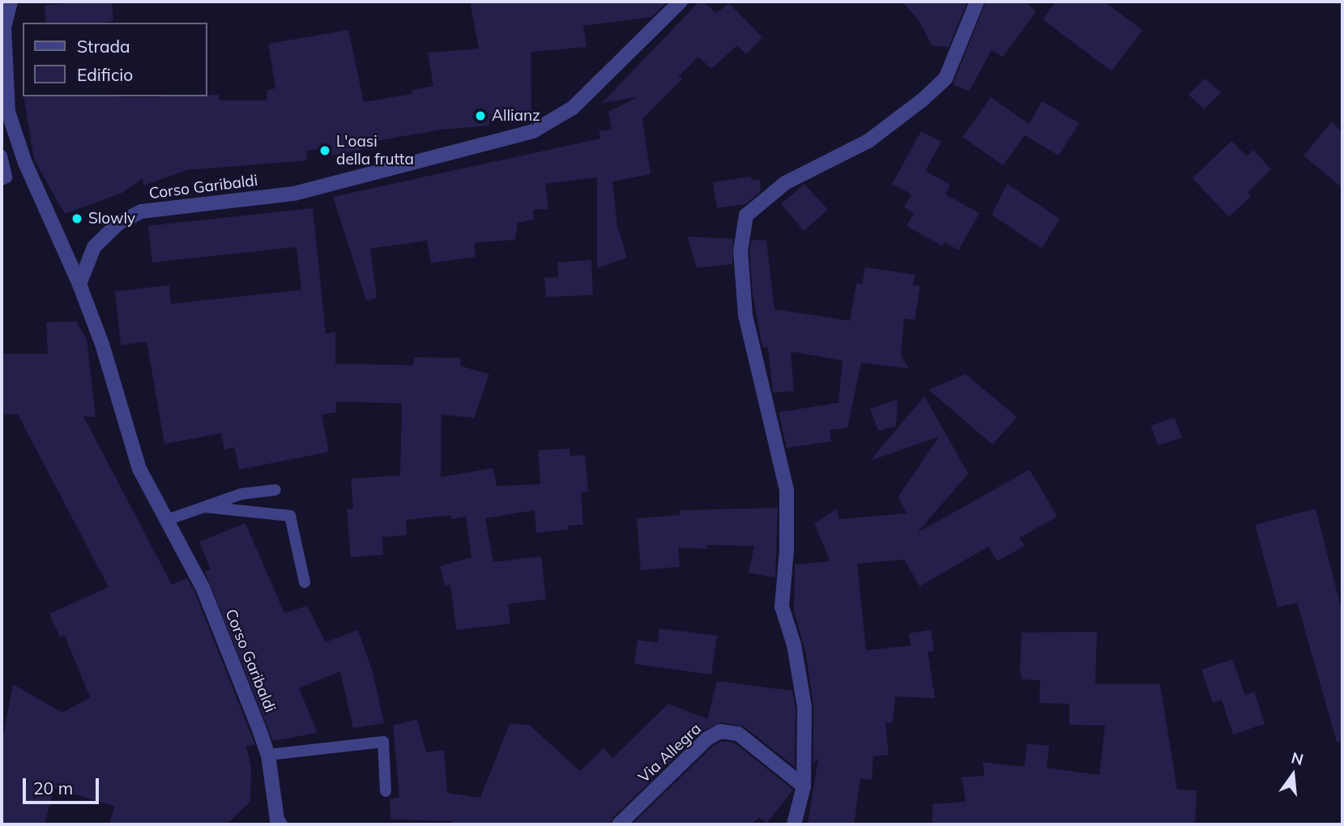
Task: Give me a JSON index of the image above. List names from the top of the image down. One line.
{"streets":{"street":["Corso Garibaldi","Via Allegra"]},"places":["Allianz","L'oasi della frutta","Slowly"],"legend":["Strada","Edificio"],"scale_bar":"20 m","north":"top"}
